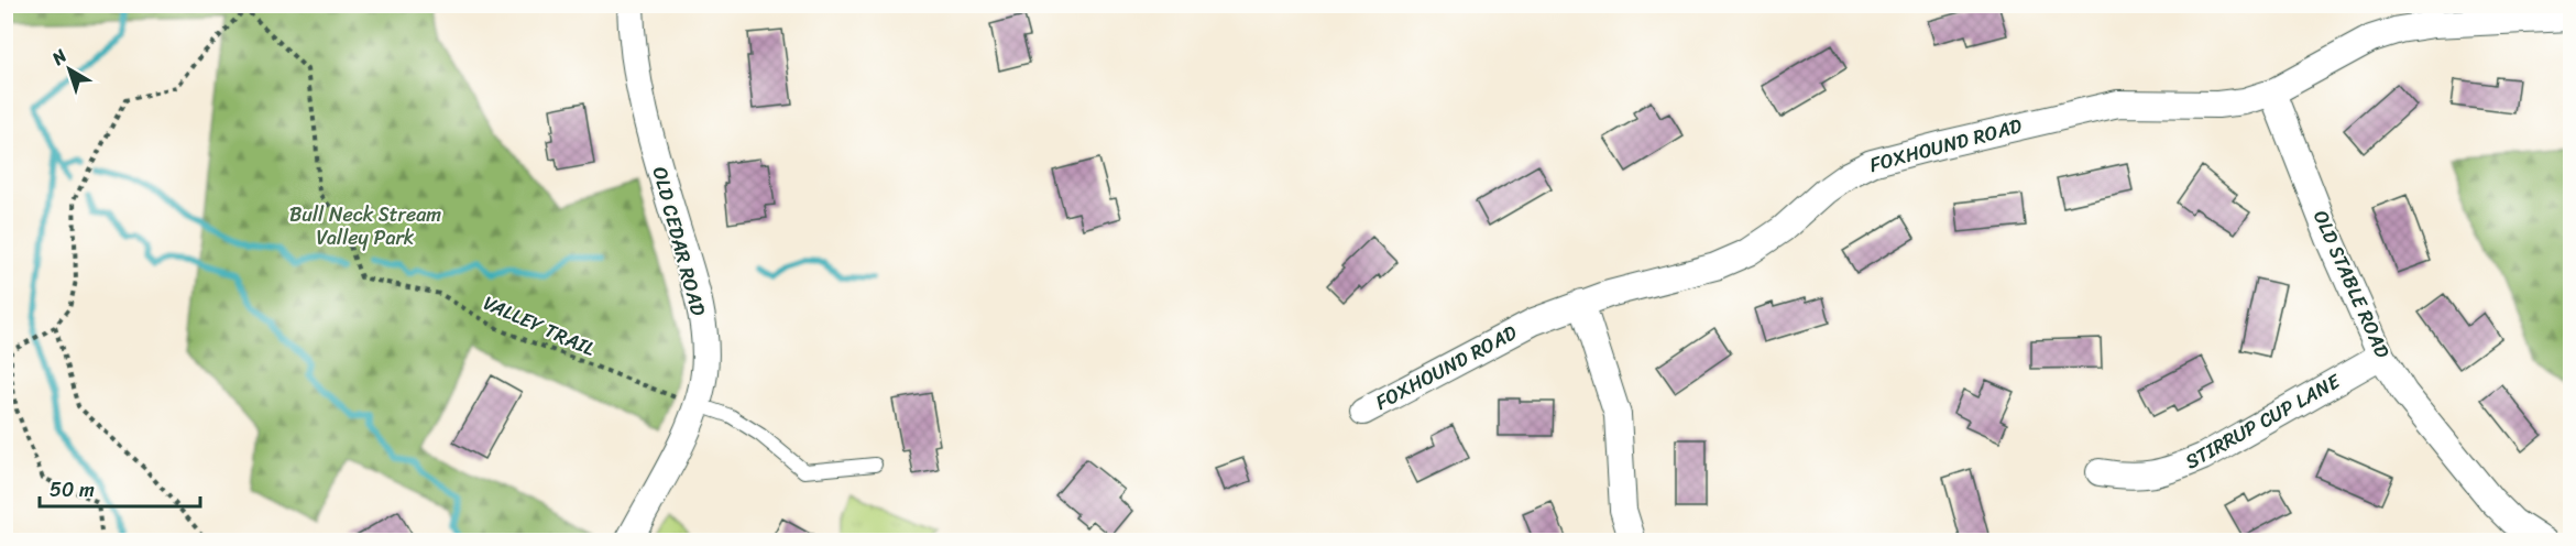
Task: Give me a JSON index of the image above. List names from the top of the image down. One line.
{"streets":{"street":["FOXHOUND ROAD","OLD CEDAR ROAD","OLD STABLE ROAD","STIRRUP CUP LANE"],"path":["VALLEY TRAIL"]},"crossings":[["FOXHOUND ROAD","OLD STABLE ROAD"],["OLD CEDAR ROAD","VALLEY TRAIL"],["OLD STABLE ROAD","STIRRUP CUP LANE"]],"parks":["Bull Neck Stream Valley Park"],"scale_bar":"50 m","north":"top left"}
